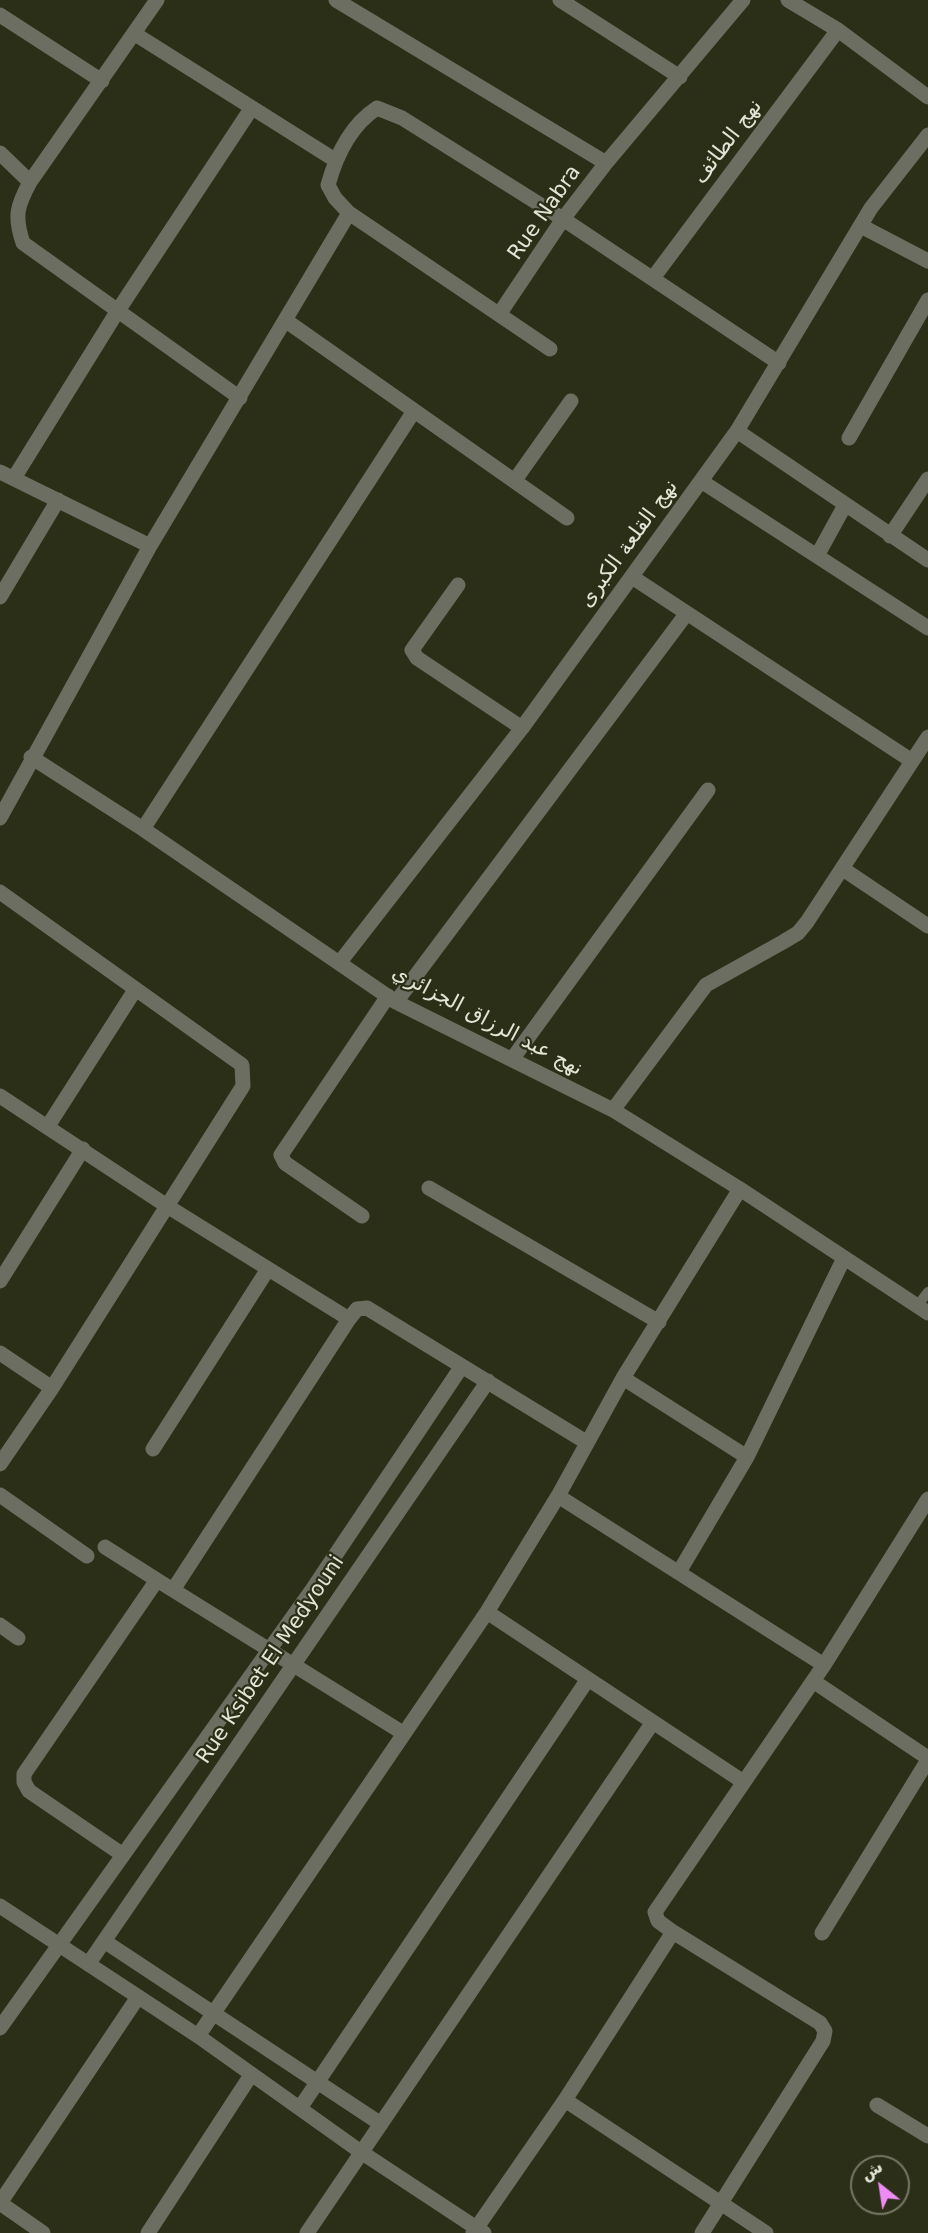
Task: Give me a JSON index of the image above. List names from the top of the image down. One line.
{"streets":{"street":["نهج الطائف","Rue Nabra","نهج القلعة الكبرى","نهج عبد الرزاق الجزائري","Rue Ksibet El Medyouni"]},"crossings":[["نهج القلعة الكبرى","نهج عبد الرزاق الجزائري"]],"north":"top left"}
